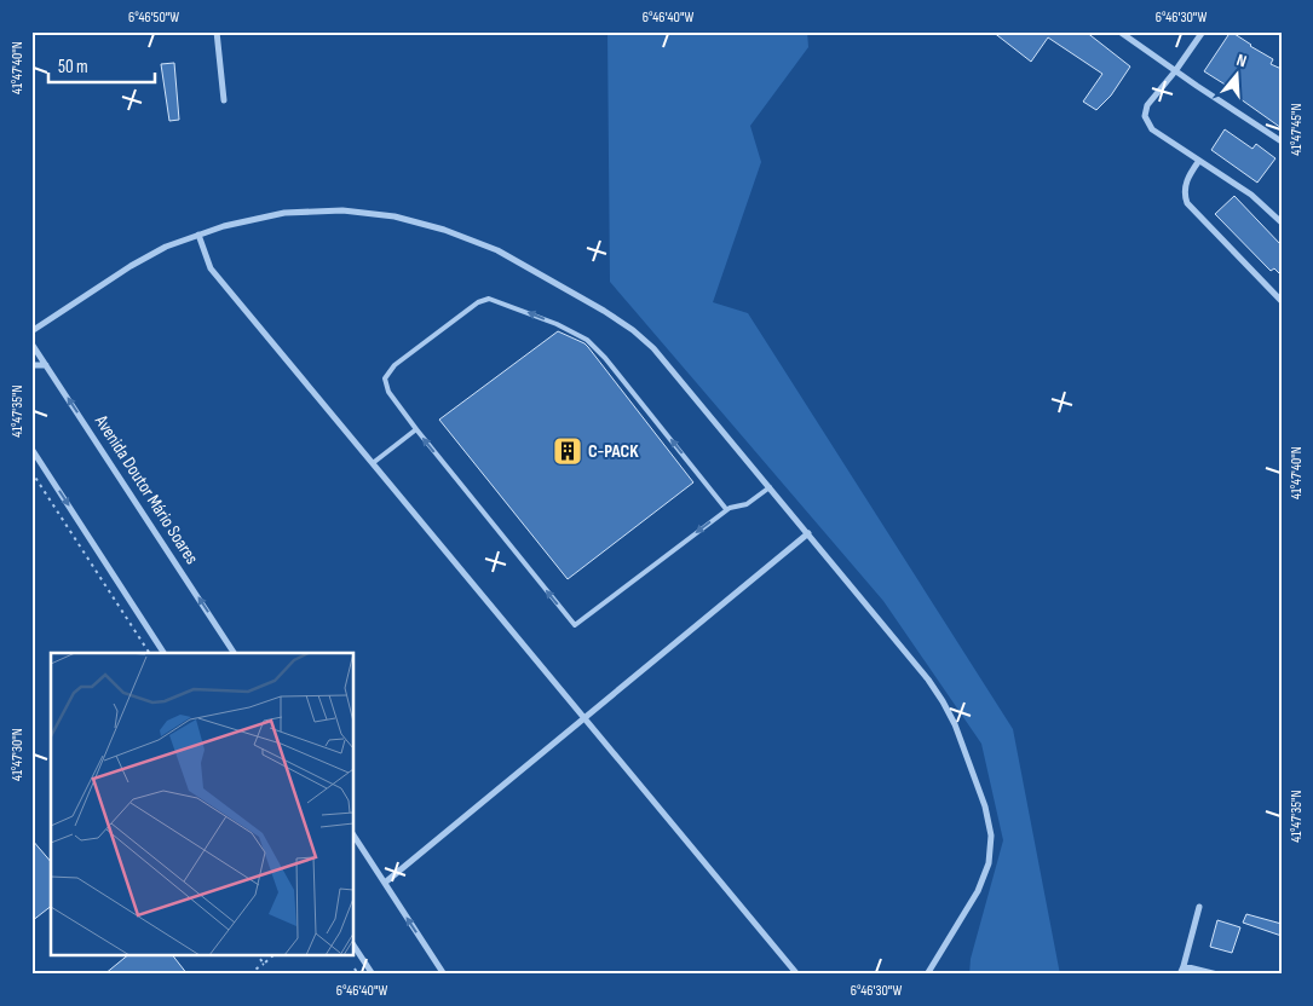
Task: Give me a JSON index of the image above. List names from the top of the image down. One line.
{"streets":{"street":["Avenida Doutor Mário Soares"]},"one_way":["Avenida Doutor Mário Soares"],"places":{"building":["C-PACK"]},"scale_bar":"50 m","north":"top","coordinates":["6°46'50\"W","6°46'40\"W","6°46'30\"W","41°47'40\"N","41°47'45\"N","41°47'35\"N","41°47'30\"N"]}
